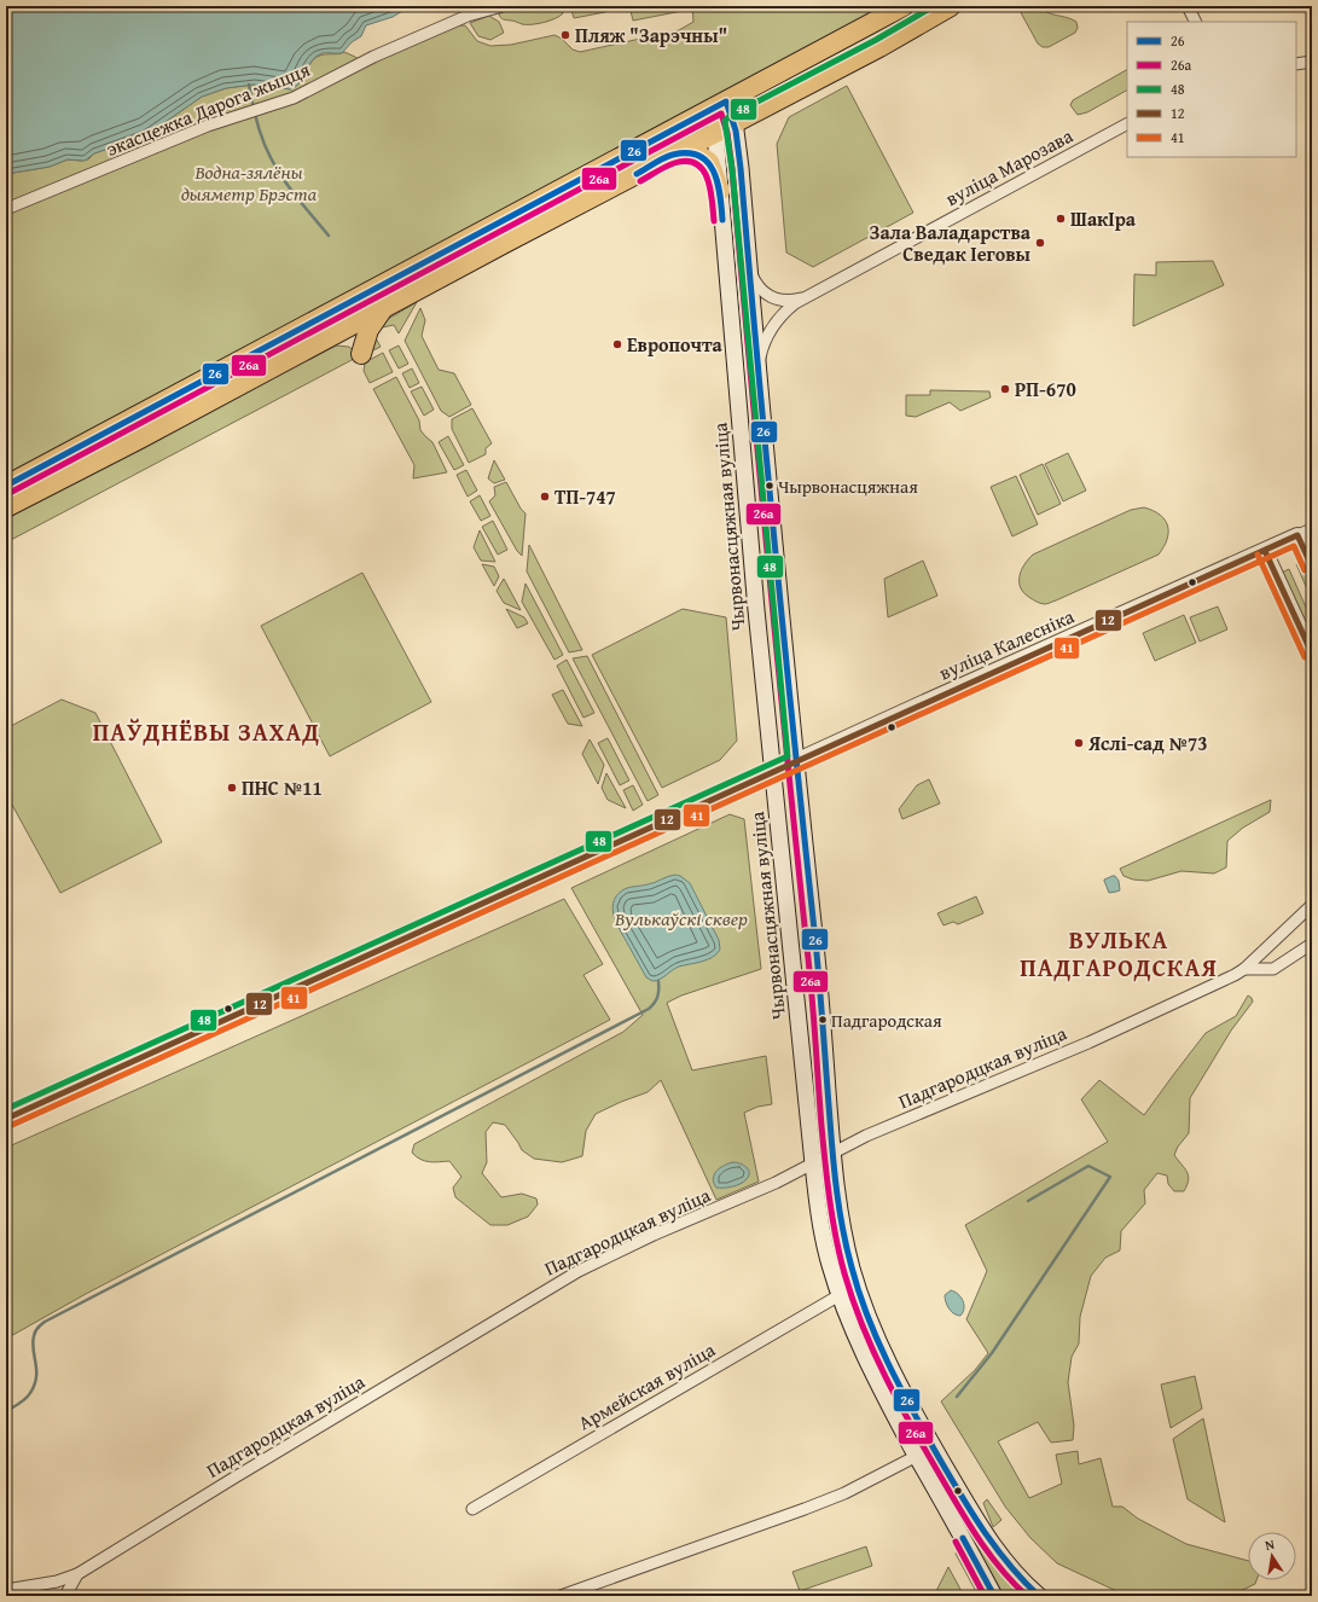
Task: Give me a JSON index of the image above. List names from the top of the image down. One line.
{"streets":{"main road":["Чырвонасцяжная вуліца"],"street":["экасцежка Дарога жыцця","вуліца Марозава","вуліца Калесніка","Падгародцкая вуліца","Армейская вуліца"]},"crossings":[["Чырвонасцяжная вуліца","вуліца Калесніка"],["Чырвонасцяжная вуліца","Падгародцкая вуліца"],["Чырвонасцяжная вуліца","Армейская вуліца"]],"districts":["ПАЎДНЁВЫ ЗАХАД","ВУЛЬКА ПАДГАРОДСКАЯ"],"parks":["Водна-зялёны дыяметр Брэста","Вулькаўскі сквер"],"places":["Пляж \"Зарэчны\"","ШакІра","Зала Валадарства Сведак Іеговы","Европочта","РП-670","Чырвонасцяжная","ТП-747","Яслі-сад №73","ПНС №11","Падгародская"],"lines":["transit line 48","transit line 26","transit line 26а","transit line 12","transit line 41"],"legend":["26","26а","48","12","41"],"north":"top"}
